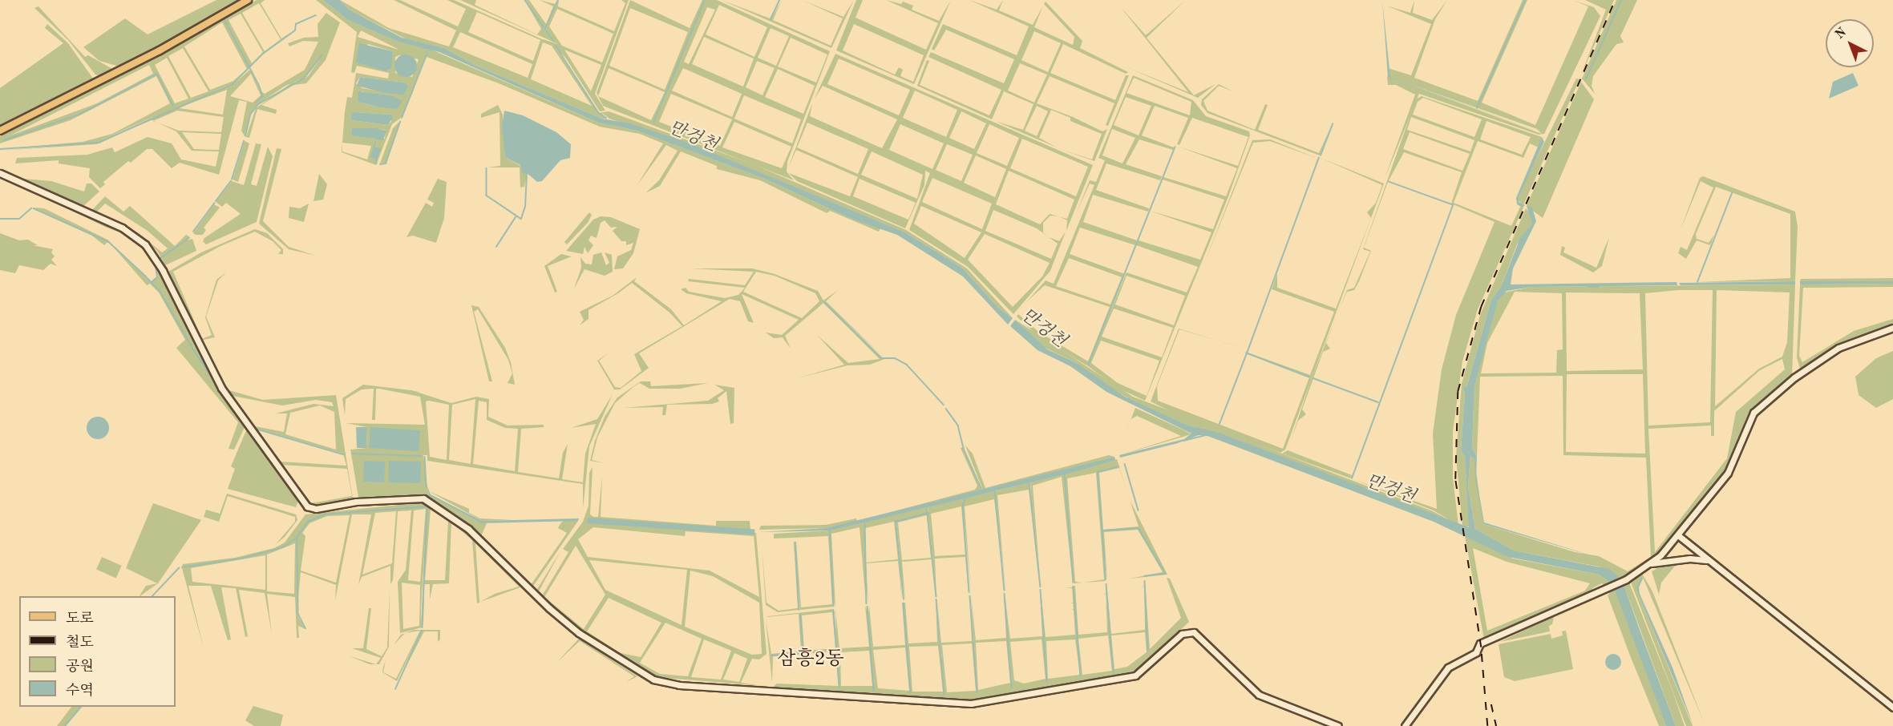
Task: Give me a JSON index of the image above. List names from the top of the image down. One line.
{"districts":["삼흥2동"],"water":["만겅천"],"legend":["도로","철도","공원","수역"],"north":"top left"}
